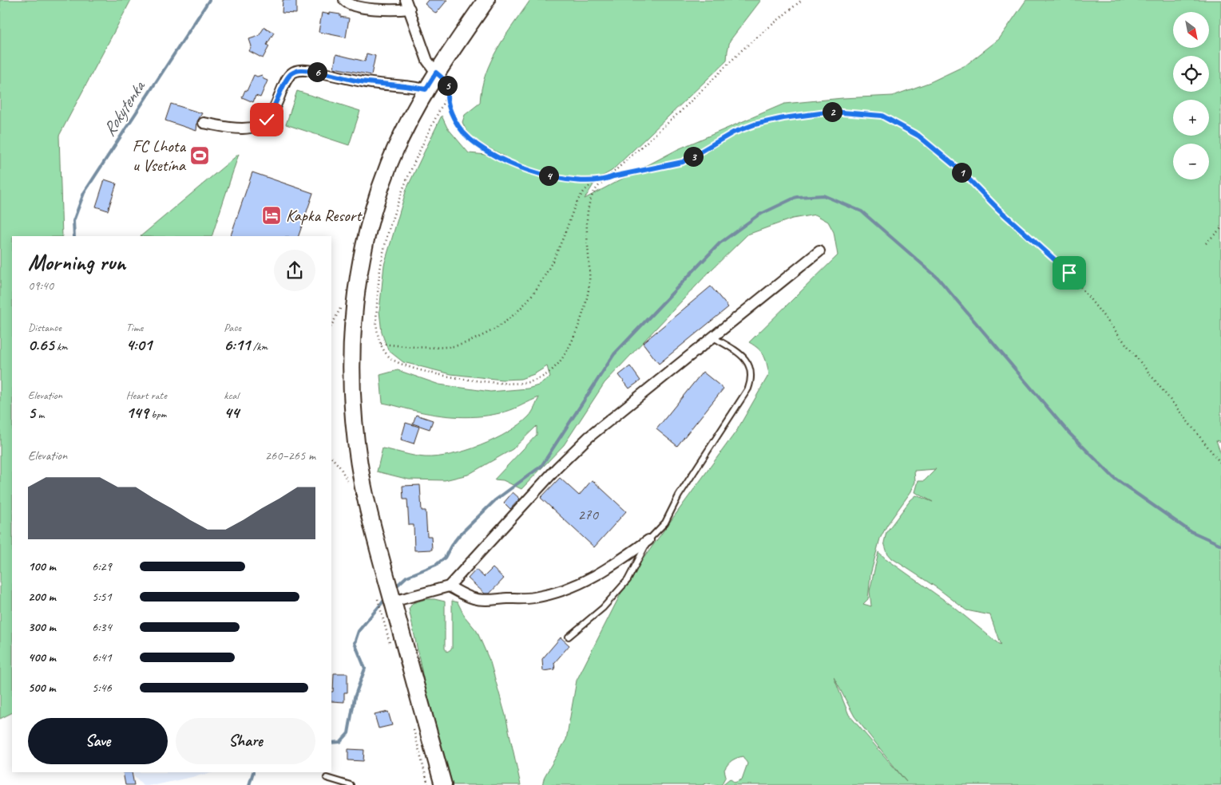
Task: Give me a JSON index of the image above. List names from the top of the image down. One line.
{"water":["Rokytenka"],"places":{"sports":["FC Lhota u Vsetína"],"hotel":["Kapka Resort"]},"house_numbers":["270"],"north":"bottom right","page":{"map_buttons":["+","−"],"pins":["6","5","2","3","1","4"],"heading":["Morning run","09:40"],"stats":[["Distance","0.65 km"],["Time","4:01"],["Pace","6:11 /km"],["Elevation","5 m"],["Heart rate","149 bpm"],["kcal","44"]],"chart":["Elevation","260–265 m"],"list":[{"name":"100 m","note":"6:29"},{"name":"200 m","note":"5:51"},{"name":"300 m","note":"6:34"},{"name":"400 m","note":"6:41"},{"name":"500 m","note":"5:46"}],"buttons":["Save","Share"]}}
